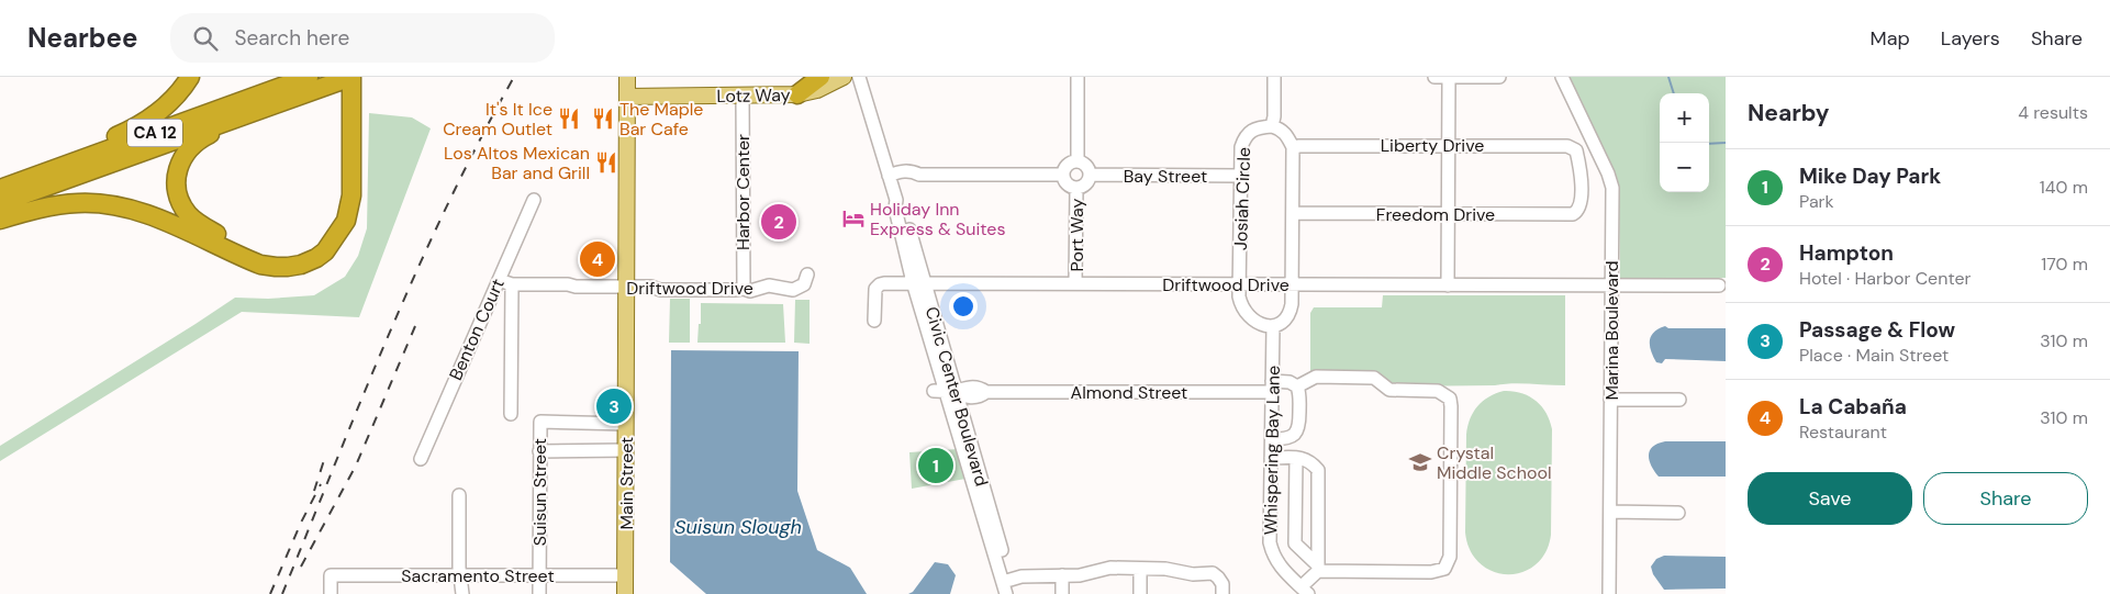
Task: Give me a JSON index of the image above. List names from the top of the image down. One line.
{"streets":{"highway":["CA 12"],"main road":["Lotz Way","Main Street"],"street":["Liberty Drive","Bay Street","Harbor Center","Josiah Circle","Freedom Drive","Port Way","Driftwood Drive","Benton Court","Marina Boulevard","Almond Street","Civic Center Boulevard","Whispering Bay Lane","Suisun Street","Sacramento Street"]},"crossings":[["Lotz Way","Harbor Center"],["Lotz Way","Main Street"],["Liberty Drive","Josiah Circle"],["Liberty Drive","Freedom Drive"],["Bay Street","Josiah Circle"],["Bay Street","Port Way"],["Harbor Center","Driftwood Drive"],["Josiah Circle","Driftwood Drive"],["Josiah Circle","Whispering Bay Lane"],["Port Way","Driftwood Drive"],["Driftwood Drive","Benton Court"],["Driftwood Drive","Marina Boulevard"],["Driftwood Drive","Civic Center Boulevard"],["Driftwood Drive","Main Street"],["Almond Street","Civic Center Boulevard"],["Almond Street","Whispering Bay Lane"],["Main Street","Suisun Street"],["Main Street","Sacramento Street"],["Suisun Street","Sacramento Street"]],"water":["Suisun Slough"],"places":{"restaurant":["It's It Ice Cream Outlet","The Maple Bar Cafe","Los Altos Mexican Bar and Grill"],"hotel":["Holiday Inn Express & Suites"],"school or university":["Crystal Middle School"]},"page":{"header":"Nearbee","search":"Search here","nav":["Map","Layers","Share"],"heading":["Nearby","4 results"],"map_buttons":["+","−"],"list":[{"mark":"1","name":"Mike Day Park","note":"Park","value":"140 m"},{"mark":"2","name":"Hampton","note":"Hotel · Harbor Center","value":"170 m"},{"mark":"3","name":"Passage & Flow","note":"Place · Main Street","value":"310 m"},{"mark":"4","name":"La Cabaña","note":"Restaurant","value":"310 m"}],"pins":["2","4","3","1"],"buttons":["Save","Share"]}}
